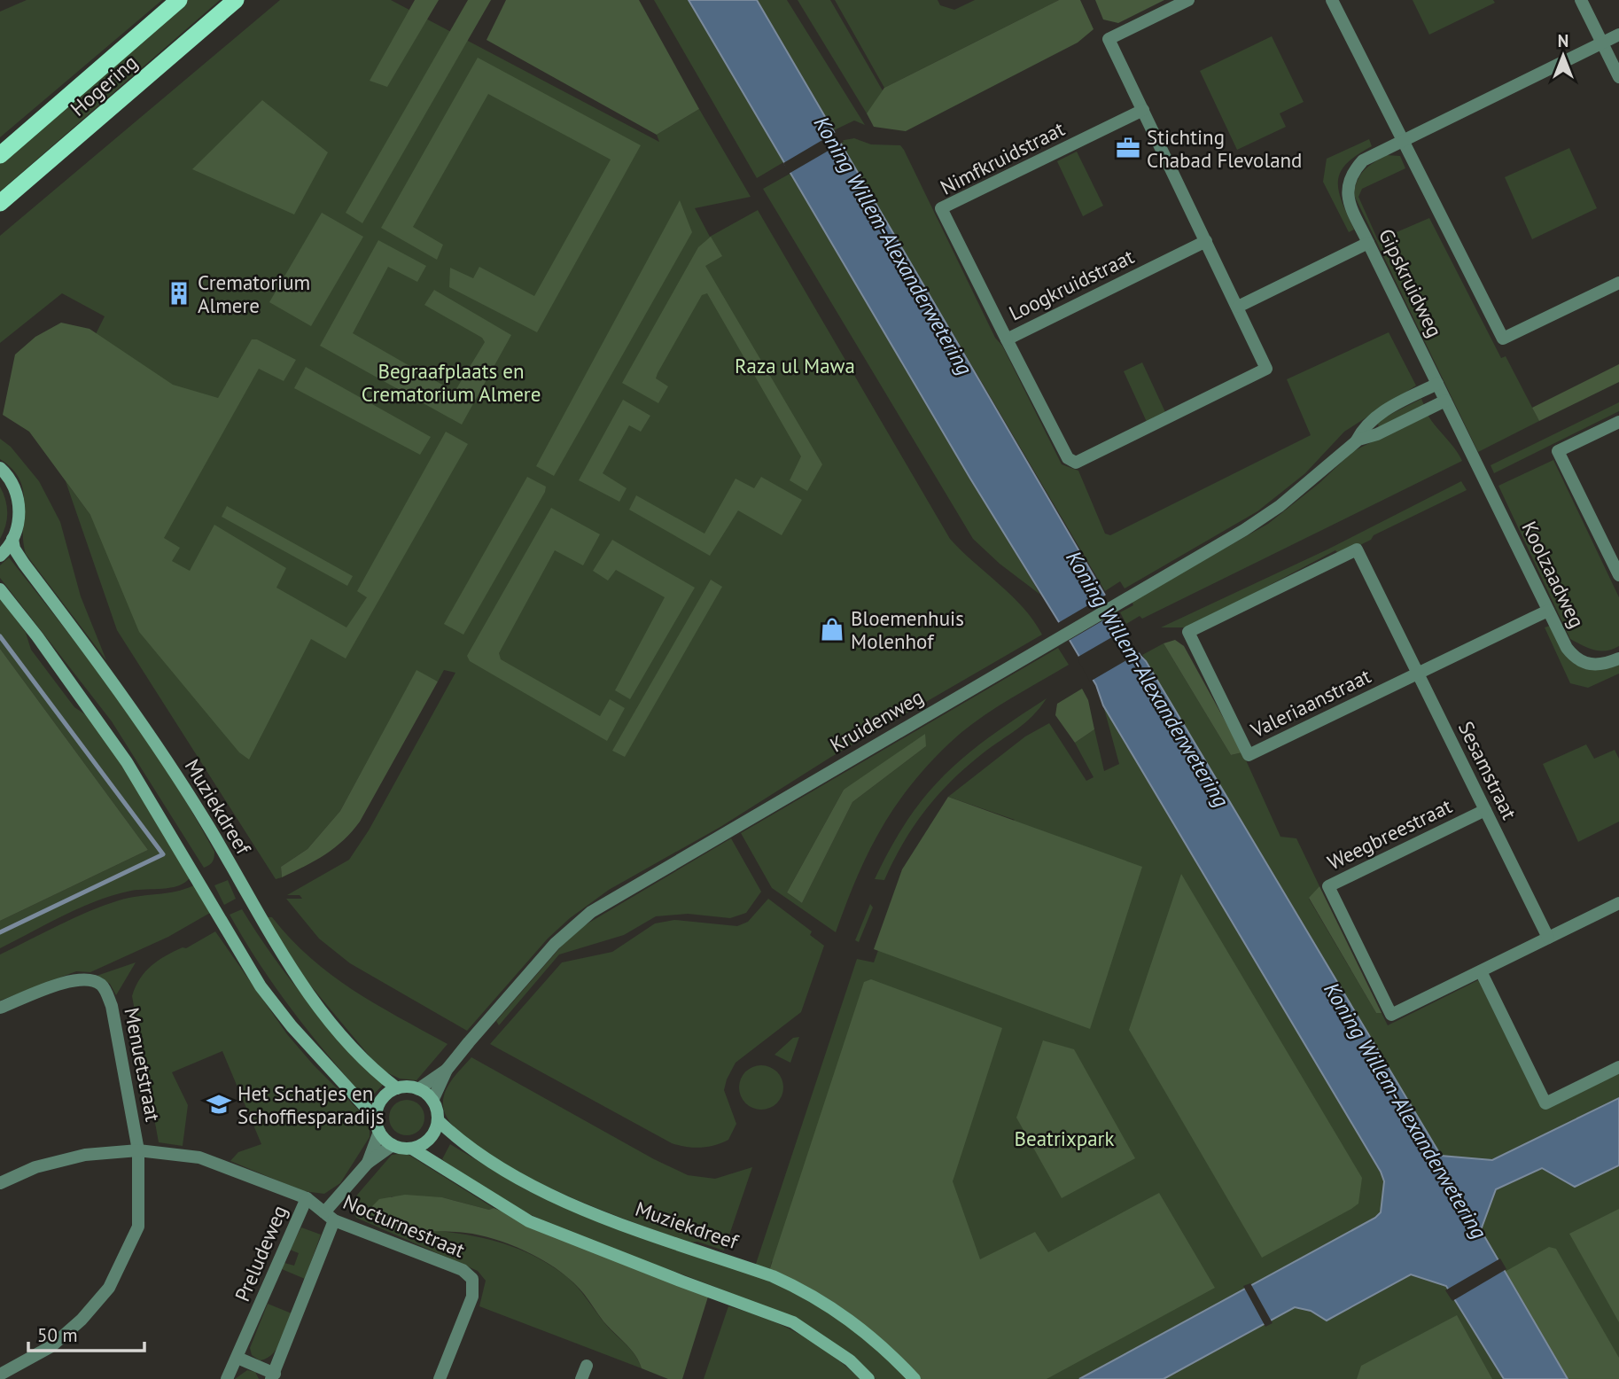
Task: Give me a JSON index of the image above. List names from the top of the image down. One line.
{"streets":{"highway":["Hogering"],"main road":["Muziekdreef"],"street":["Nimfkruidstraat","Gipskruidweg","Loogkruidstraat","Koolzaadweg","Valeriaanstraat","Kruidenweg","Sesamstraat","Weegbreestraat","Menuetstraat","Nocturnestraat","Preludeweg"]},"crossings":[["Nimfkruidstraat","Loogkruidstraat"],["Gipskruidweg","Koolzaadweg"],["Gipskruidweg","Kruidenweg"],["Koolzaadweg","Valeriaanstraat"],["Valeriaanstraat","Sesamstraat"],["Kruidenweg","Muziekdreef"],["Sesamstraat","Weegbreestraat"]],"water":["Koning Willem-Alexanderwetering"],"parks":["Raza ul Mawa","Begraafplaats en Crematorium Almere","Beatrixpark"],"places":{"office":["Stichting Chabad Flevoland"],"building":["Crematorium Almere"],"shop":["Bloemenhuis Molenhof"],"school or university":["Het Schatjes en Schoffiesparadijs"]},"scale_bar":"50 m","north":"top"}
